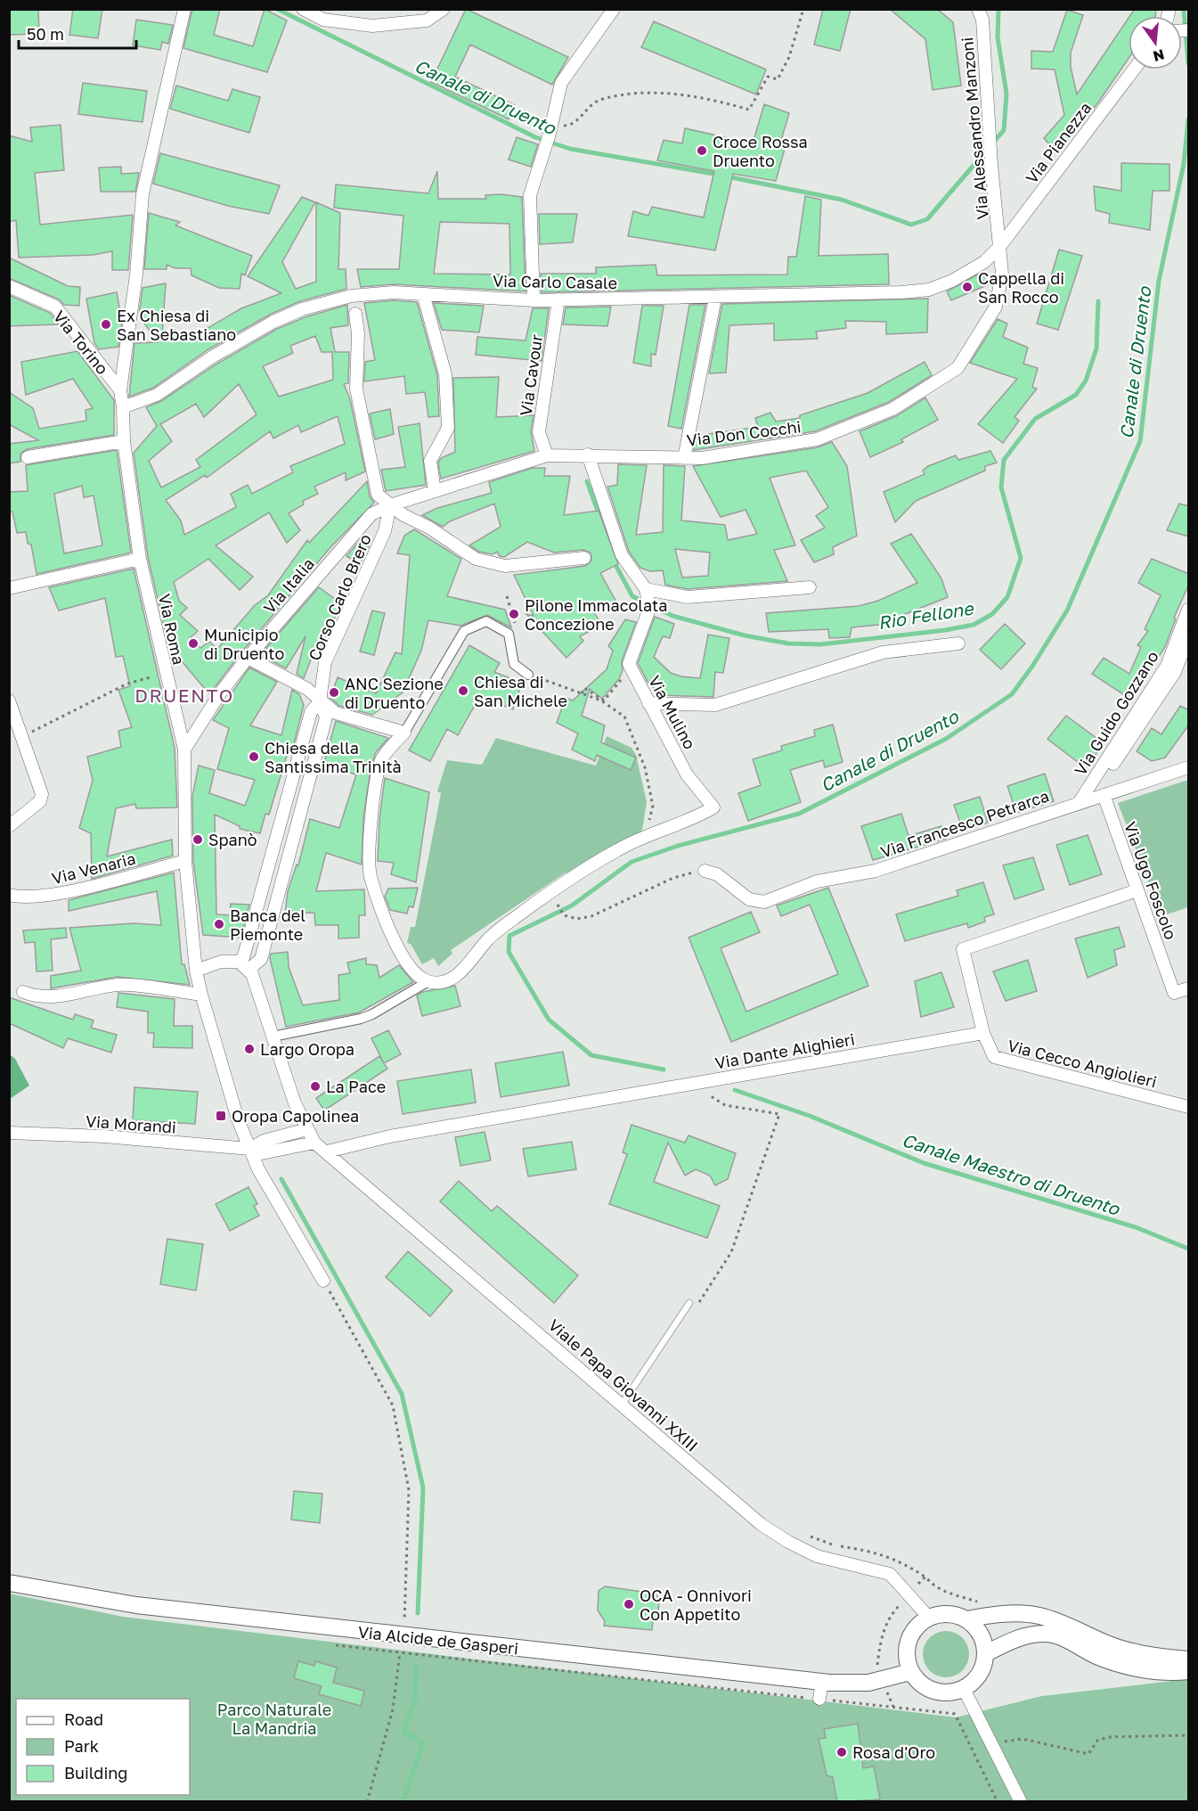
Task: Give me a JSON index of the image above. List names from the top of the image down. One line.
{"streets":{"street":["Via Alessandro Manzoni","Via Pianezza","Via Carlo Casale","Via Torino","Via Cavour","Via Don Cocchi","Via Italia","Corso Carlo Brero","Via Roma","Via Mulino","Via Guido Gozzano","Via Francesco Petrarca","Via Venaria","Via Ugo Foscolo","Via Dante Alighieri","Via Cecco Angiolieri","Via Morandi","Viale Papa Giovanni XXIII","Via Alcide de Gasperi"]},"crossings":[["Via Alessandro Manzoni","Via Pianezza"],["Via Alessandro Manzoni","Via Carlo Casale"],["Via Alessandro Manzoni","Via Don Cocchi"],["Via Pianezza","Via Carlo Casale"],["Via Pianezza","Via Don Cocchi"],["Via Carlo Casale","Via Cavour"],["Via Carlo Casale","Via Don Cocchi"],["Via Carlo Casale","Via Roma"],["Via Torino","Via Roma"],["Via Cavour","Via Don Cocchi"],["Via Don Cocchi","Via Italia"],["Via Don Cocchi","Corso Carlo Brero"],["Via Italia","Corso Carlo Brero"],["Via Italia","Via Roma"],["Via Roma","Via Venaria"],["Via Guido Gozzano","Via Francesco Petrarca"],["Via Francesco Petrarca","Via Ugo Foscolo"],["Via Dante Alighieri","Via Cecco Angiolieri"],["Via Dante Alighieri","Viale Papa Giovanni XXIII"],["Viale Papa Giovanni XXIII","Via Alcide de Gasperi"]],"districts":["DRUENTO"],"water":["Canale di Druento","Rio Fellone","Canale Maestro di Druento"],"parks":["Parco Naturale La Mandria"],"places":{"other":["Croce Rossa Druento","Cappella di San Rocco","Ex Chiesa di San Sebastiano","Pilone Immacolata Concezione","Municipio di Druento","Chiesa di San Michele","ANC Sezione di Druento","Chiesa della Santissima Trinità","Spanò","Banca del Piemonte","Largo Oropa","La Pace","OCA - Onnivori Con Appetito","Rosa d'Oro"],"transit":["Oropa Capolinea"]},"legend":["Road","Park","Building"],"scale_bar":"50 m","north":"bottom"}
